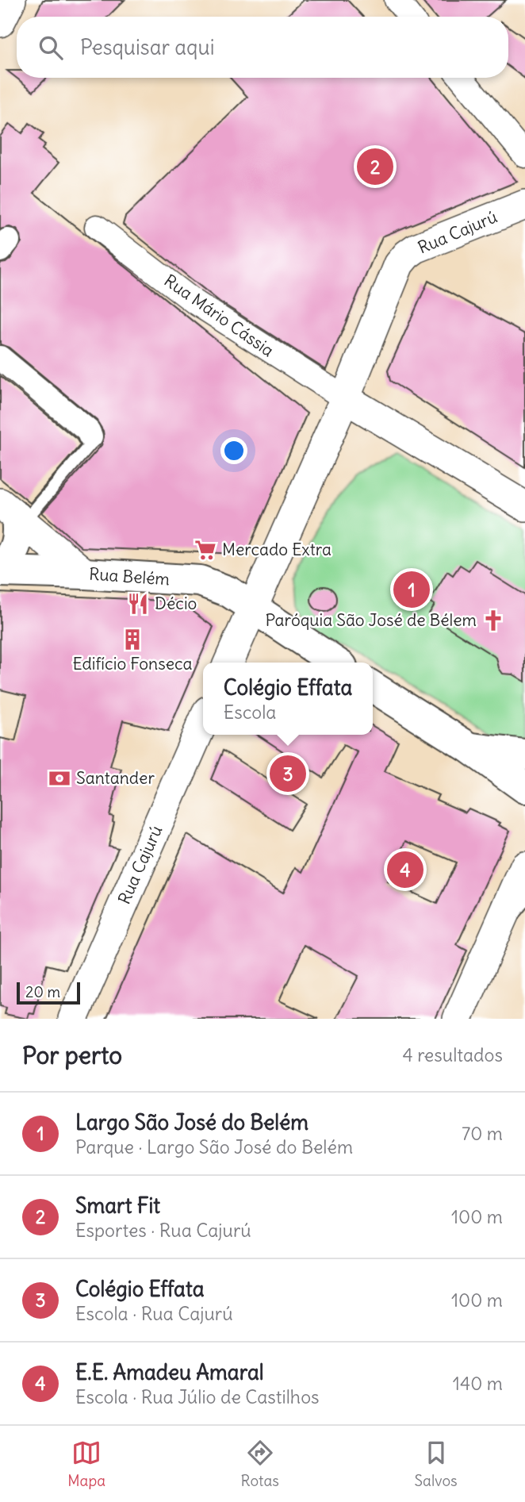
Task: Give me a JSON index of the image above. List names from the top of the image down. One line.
{"streets":{"main road":["Rua Belém"],"street":["Rua Cajurú","Rua Mário Cássia"]},"crossings":[["Rua Cajurú","Rua Mário Cássia"],["Rua Cajurú","Rua Belém"]],"places":{"supermarket":["Mercado Extra"],"restaurant":["Décio"],"church":["Paróquia São José de Bélem"],"building":["Edifício Fonseca"],"bank":["Santander"]},"scale_bar":"20 m","page":{"search":"Pesquisar aqui","pins":["2","1","3","4"],"popup":["Colégio Effata","Escola"],"scale":"20 m","heading":["Por perto","4 resultados"],"list":[{"mark":"1","name":"Largo São José do Belém","note":"Parque · Largo São José do Belém","value":"70 m"},{"mark":"2","name":"Smart Fit","note":"Esportes · Rua Cajurú","value":"100 m"},{"mark":"3","name":"Colégio Effata","note":"Escola · Rua Cajurú","value":"100 m"},{"mark":"4","name":"E.E. Amadeu Amaral","note":"Escola · Rua Júlio de Castilhos","value":"140 m"}],"nav":["Mapa","Rotas","Salvos"]}}
